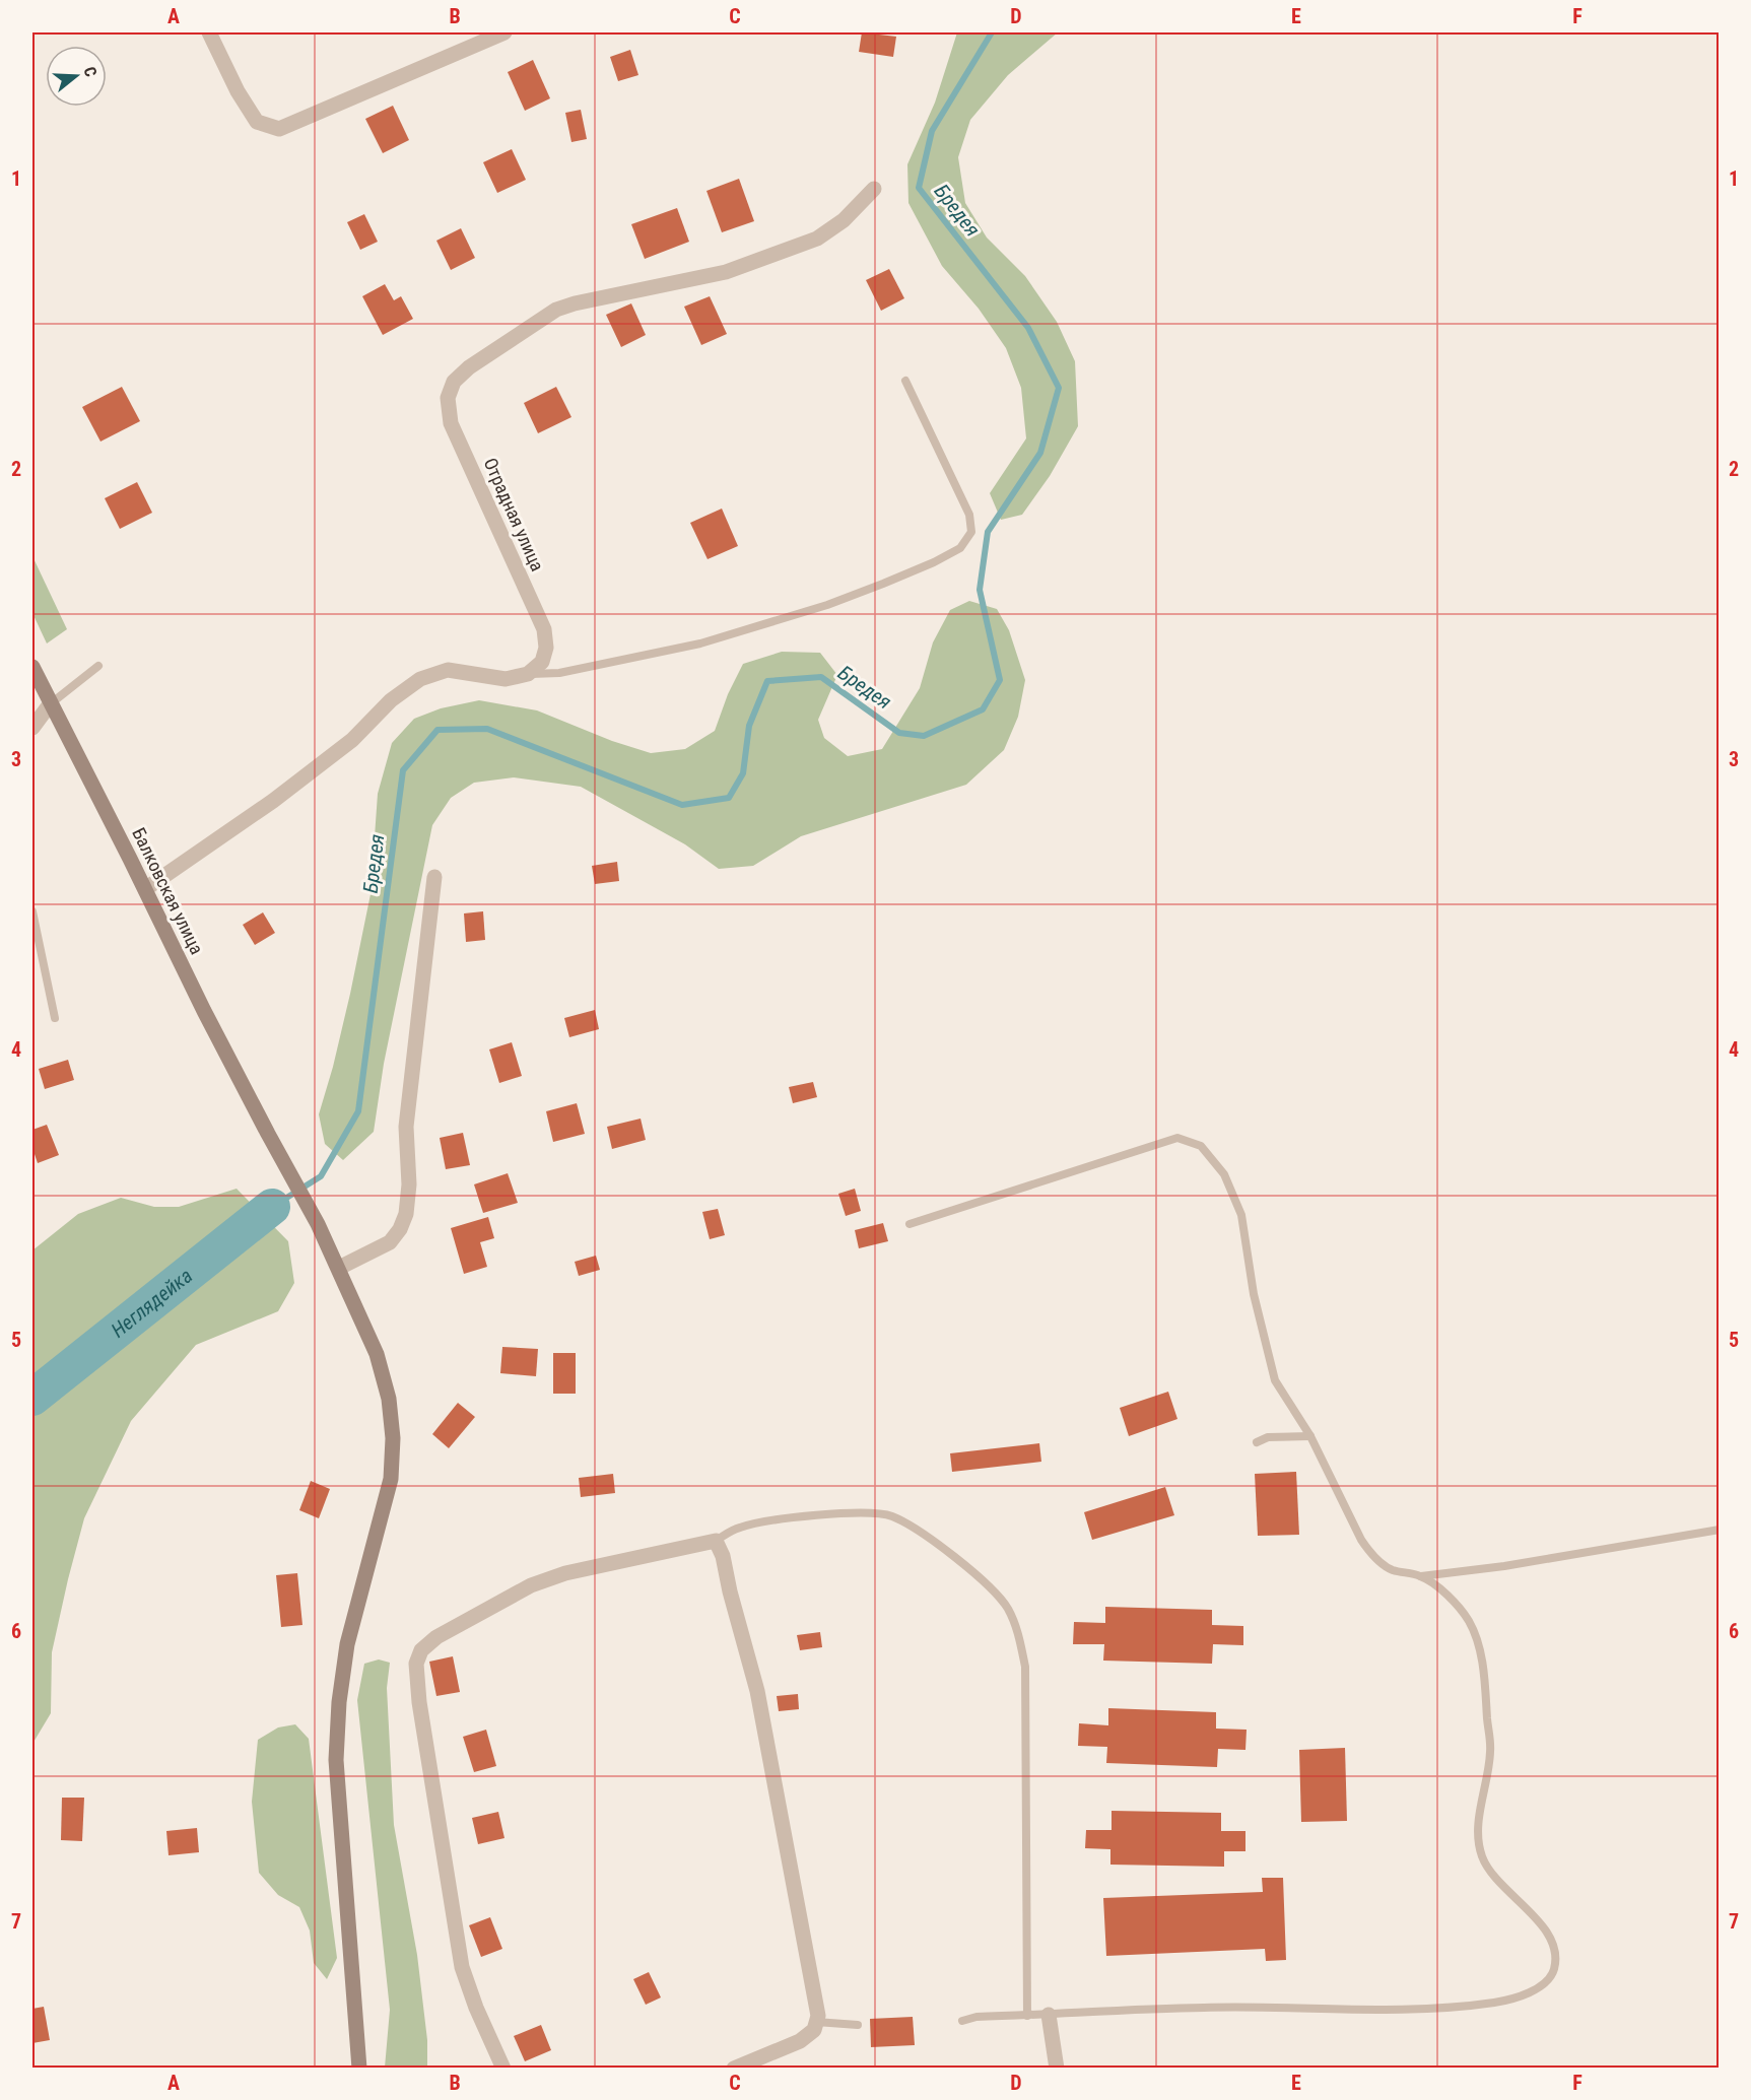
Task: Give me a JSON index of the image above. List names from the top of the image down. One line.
{"streets":{"main road":["Балковская улица"],"street":["Отрадная улица"]},"water":["Бредея","Неглядейка"],"north":"right","grid":{"columns":["A","B","C","D","E","F"],"rows":["1","2","3","4","5","6","7"]}}
